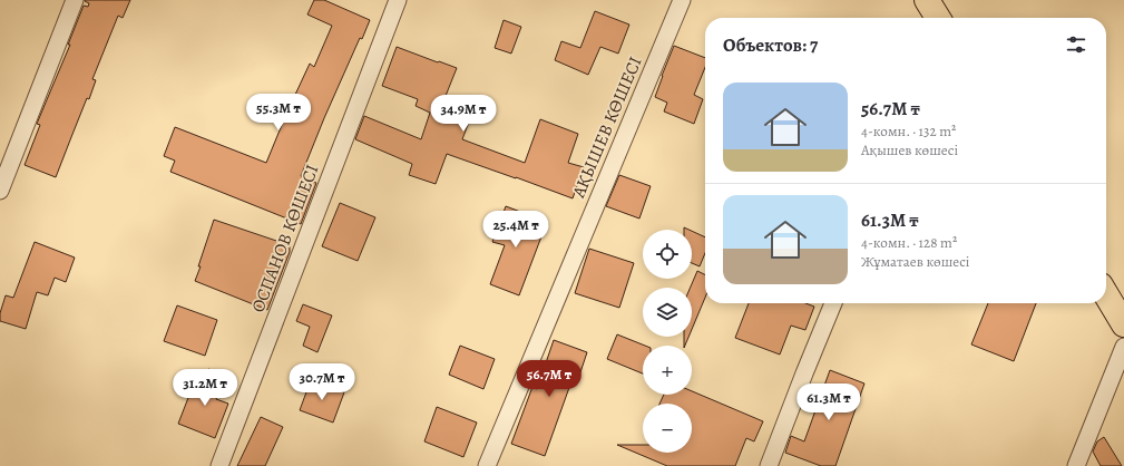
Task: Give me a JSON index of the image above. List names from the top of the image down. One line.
{"streets":{"street":["АҚЫШЕВ КӨШЕСІ","ОСПАНОВ КӨШЕСІ"]},"page":{"heading":"Объектов: 7","list":[{"name":"56.7M ₸","note":"4-комн. · 132 m² · Ақышев көшесі"},{"name":"61.3M ₸","note":"4-комн. · 128 m² · Жұматаев көшесі"}],"price":["55.3M ₸","34.9M ₸","25.4M ₸","56.7M ₸","30.7M ₸","31.2M ₸","61.3M ₸"],"map_buttons":["+","−"]}}
